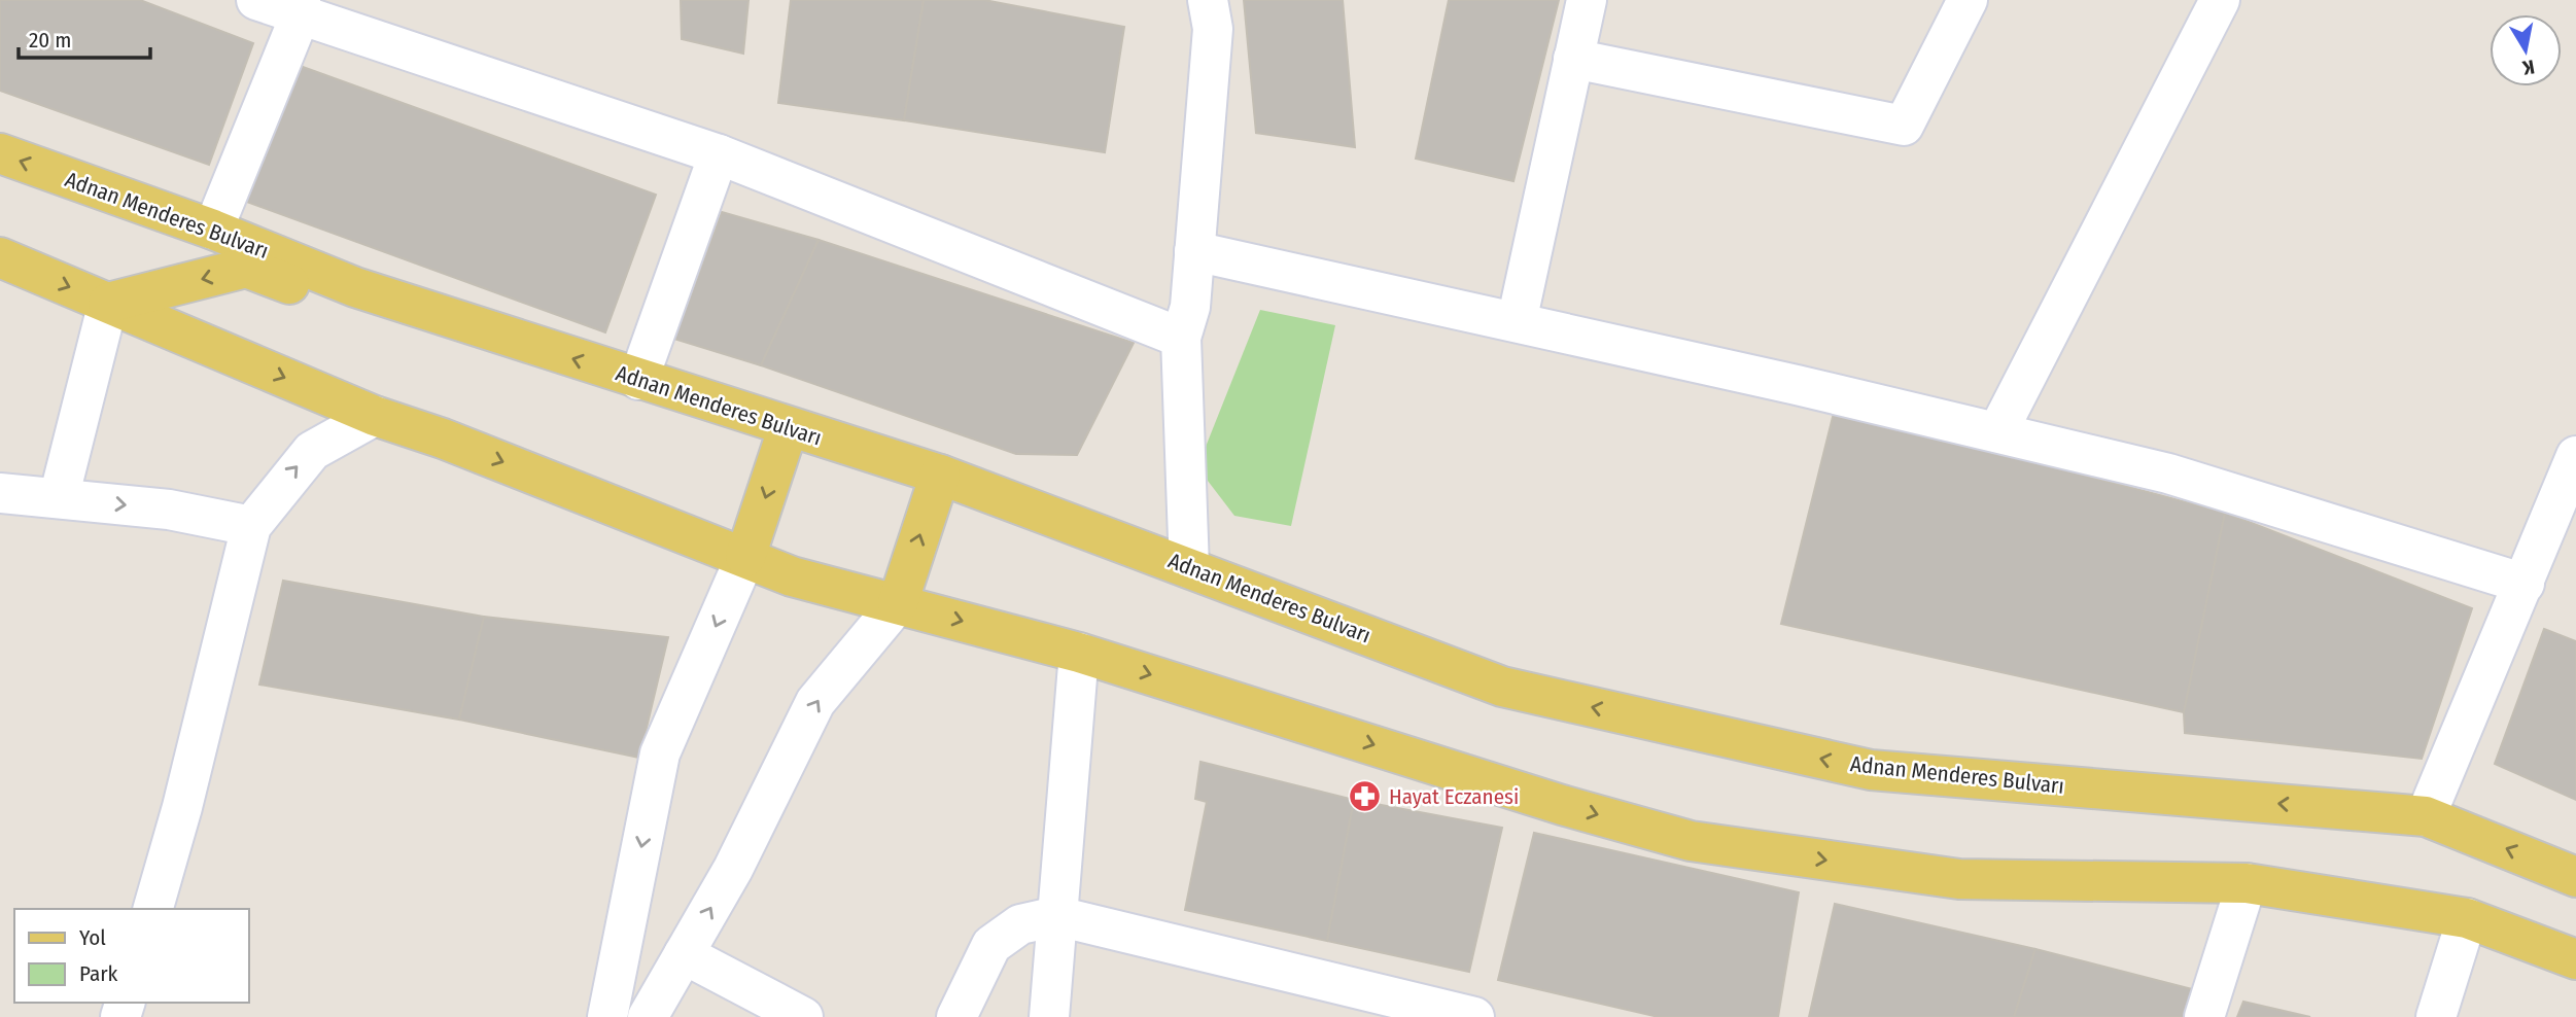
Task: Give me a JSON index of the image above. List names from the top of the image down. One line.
{"streets":{"main road":["Adnan Menderes Bulvarı"]},"places":{"pharmacy":["Hayat Eczanesi"]},"legend":["Yol","Park"],"scale_bar":"20 m","north":"bottom"}
